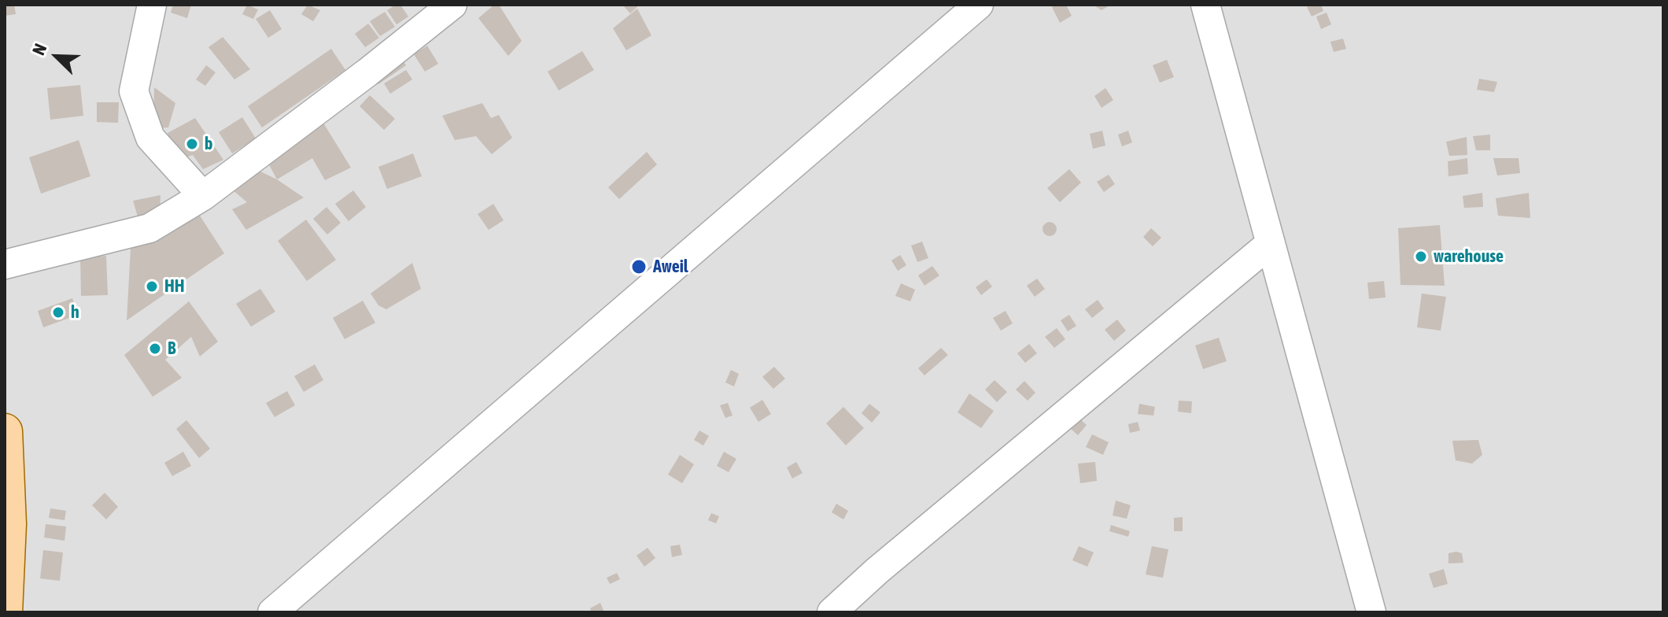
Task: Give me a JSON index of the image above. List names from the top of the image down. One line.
{"places":["b","warehouse","Aweil","HH","h","B"],"north":"top left"}
